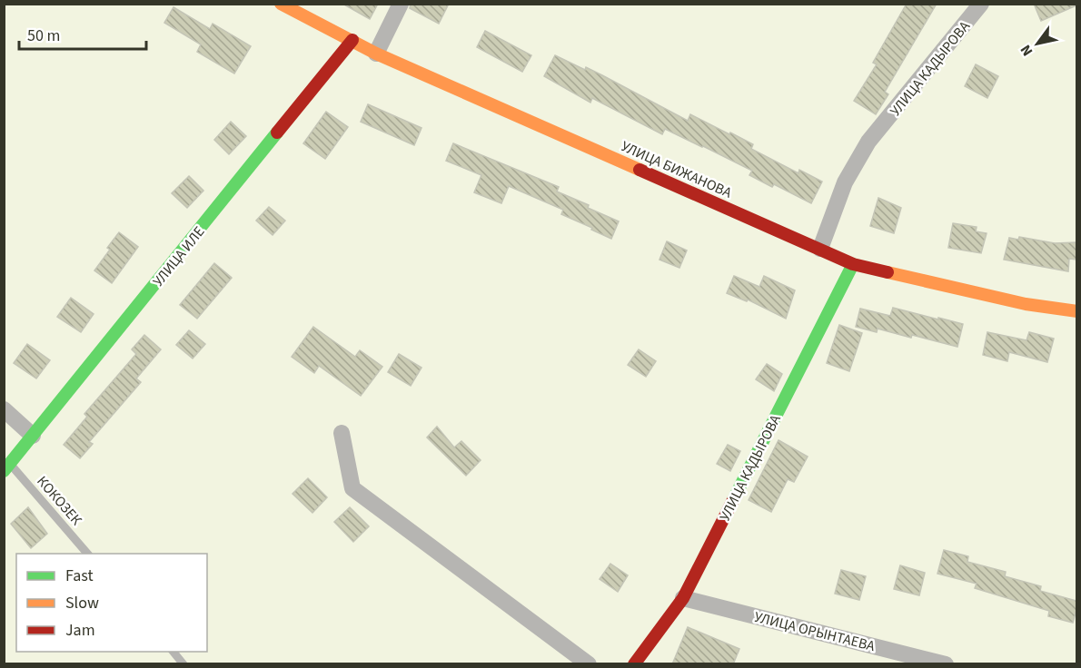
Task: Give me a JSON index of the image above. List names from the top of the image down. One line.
{"streets":{"street":["УЛИЦА КАДЫРОВА","УЛИЦА БИЖАНОВА","УЛИЦА ИЛЕ","УЛИЦА ОРЫНТАЕВА"],"lane":["КОКОЗЕК"]},"crossings":[["УЛИЦА КАДЫРОВА","УЛИЦА БИЖАНОВА"],["УЛИЦА КАДЫРОВА","УЛИЦА ОРЫНТАЕВА"],["УЛИЦА БИЖАНОВА","УЛИЦА ИЛЕ"],["УЛИЦА ИЛЕ","КОКОЗЕК"]],"legend":["Fast","Slow","Jam"],"scale_bar":"50 m","north":"bottom left"}
